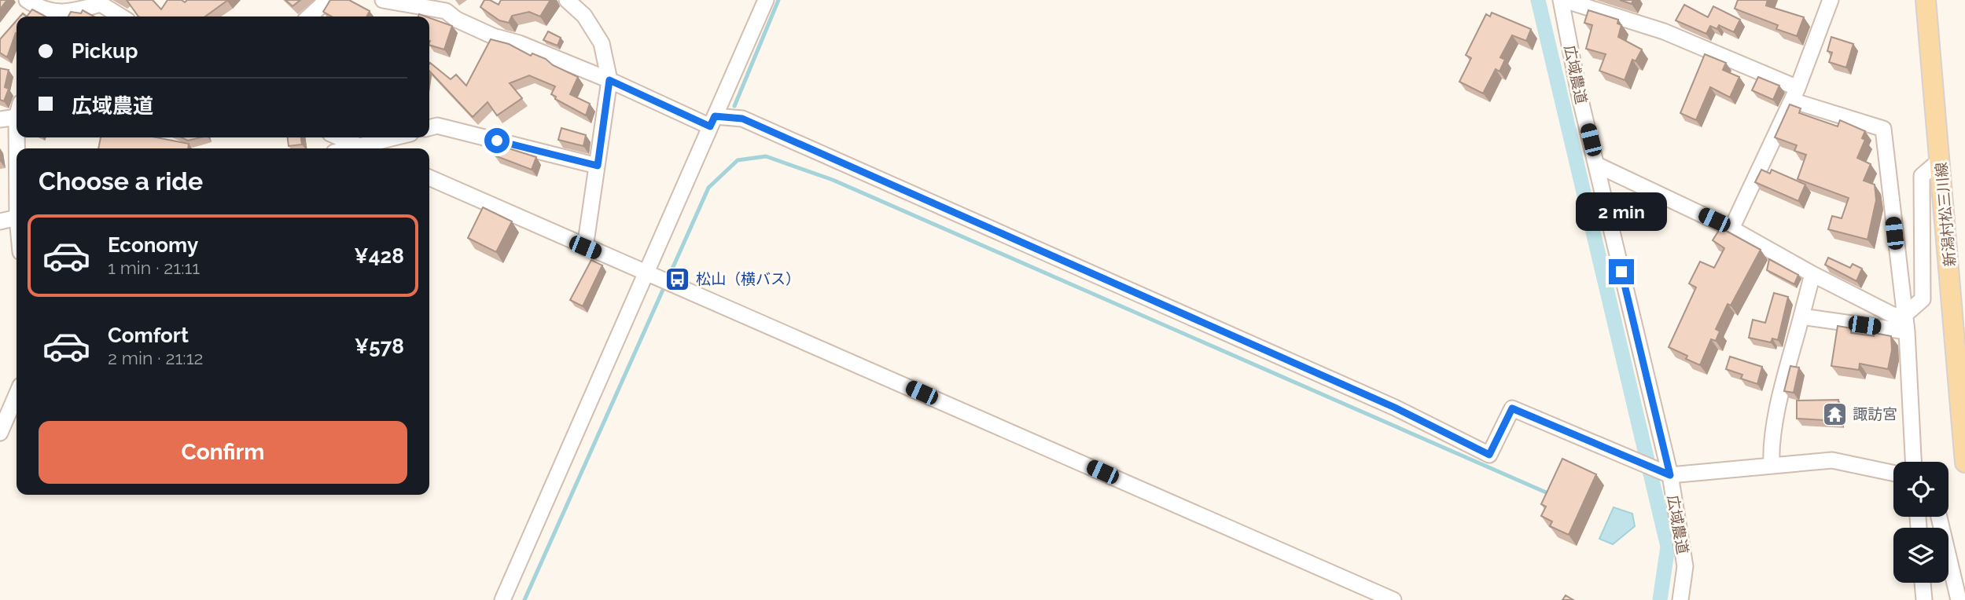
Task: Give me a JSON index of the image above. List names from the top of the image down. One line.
{"streets":{"main road":["新潟村松三川線"],"street":["広域農道"]},"places":{"bus stop":["松山（横バス）"],"temple":["諏訪宮"]},"page":{"banner":["Pickup","広域農道"],"heading":"Choose a ride","bubble":"2 min","list":[{"name":"Economy","note":"1 min · 21:11","value":"¥428"},{"name":"Comfort","note":"2 min · 21:12","value":"¥578"}],"buttons":"Confirm"}}
